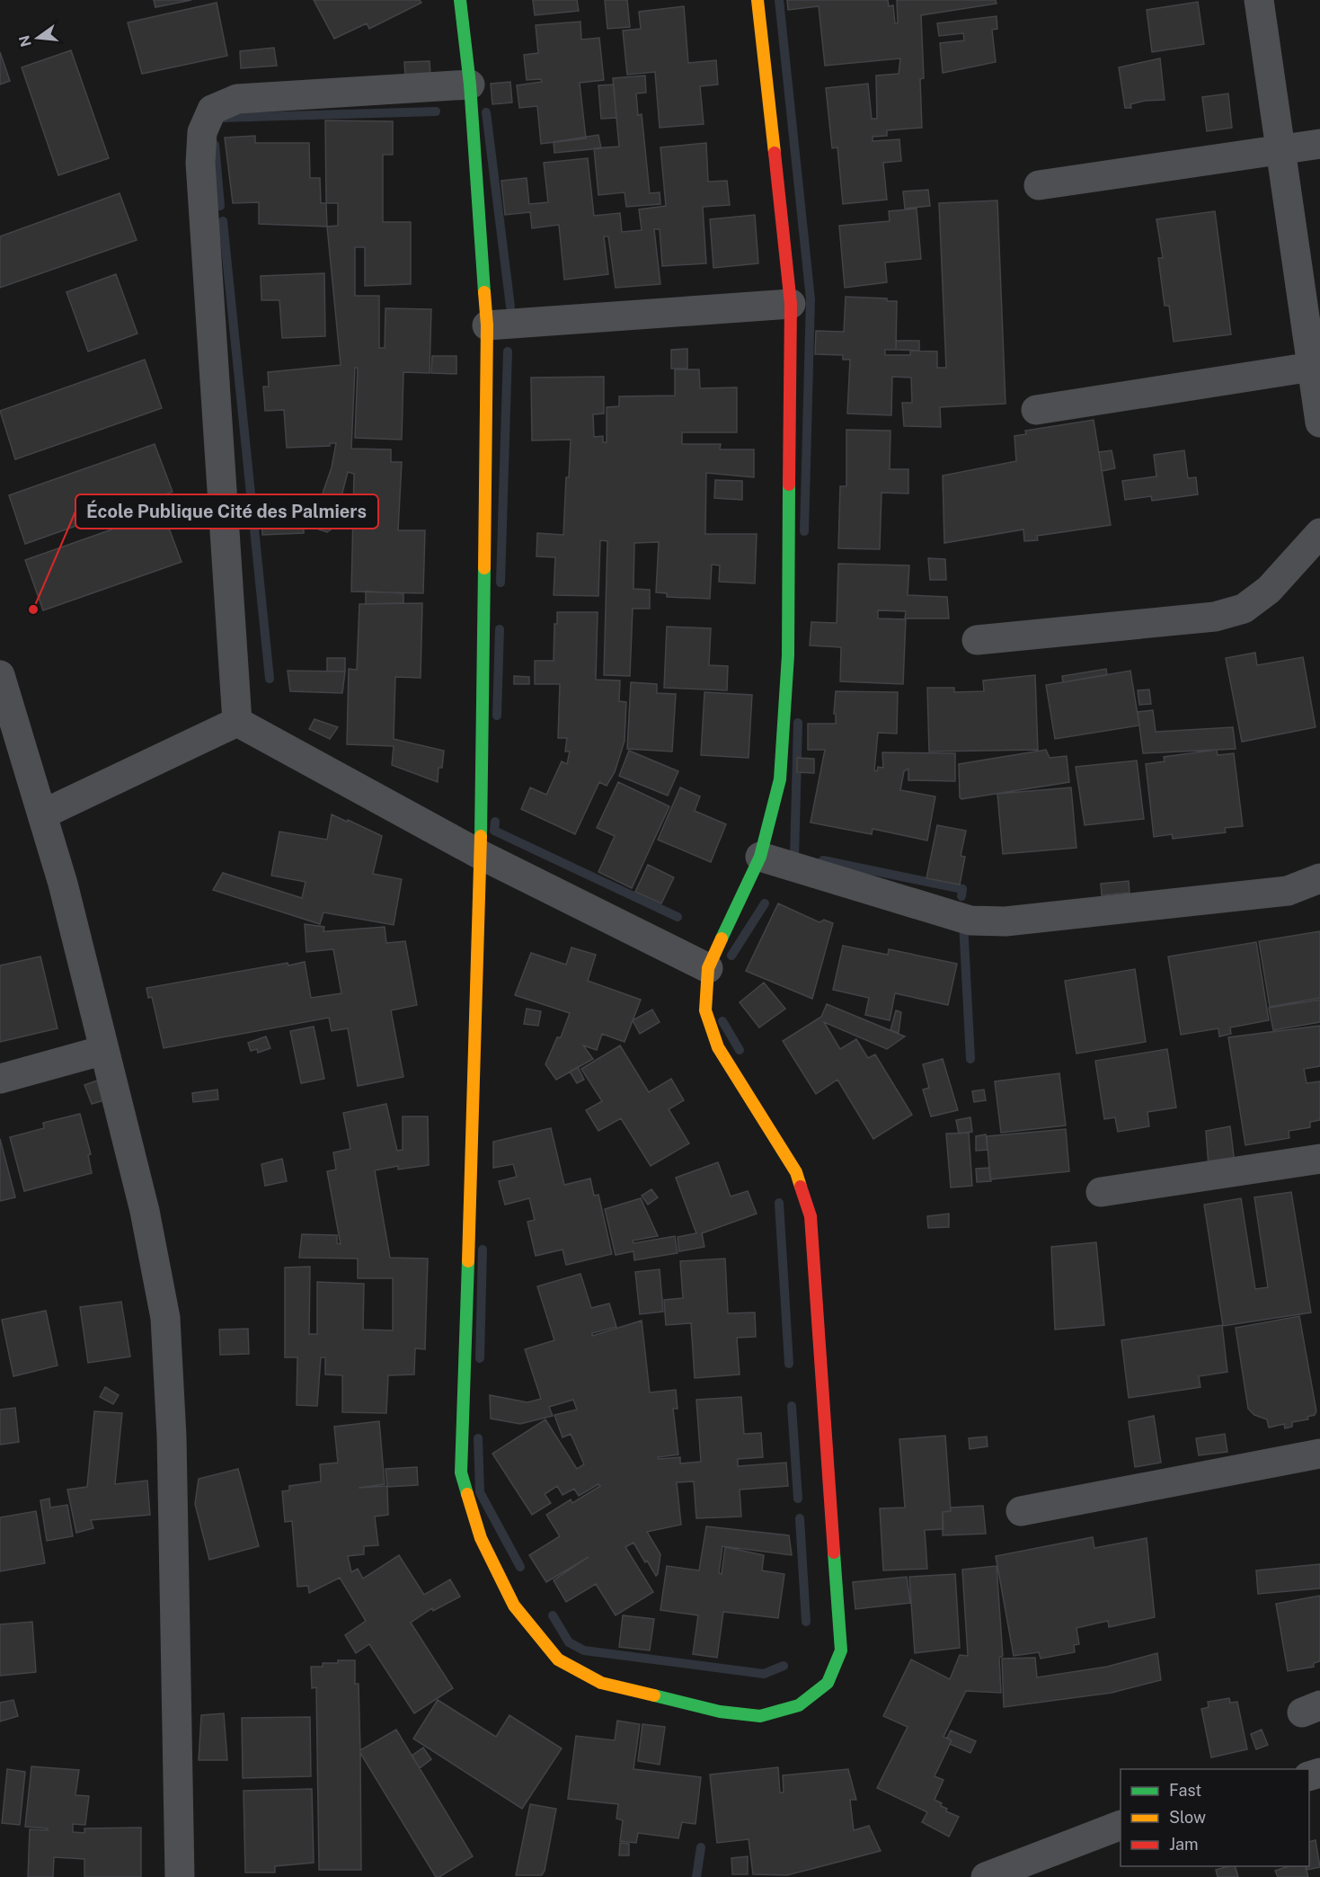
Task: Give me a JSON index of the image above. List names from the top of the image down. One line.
{"places":["École Publique Cité des Palmiers"],"legend":["Fast","Slow","Jam"],"north":"left"}
